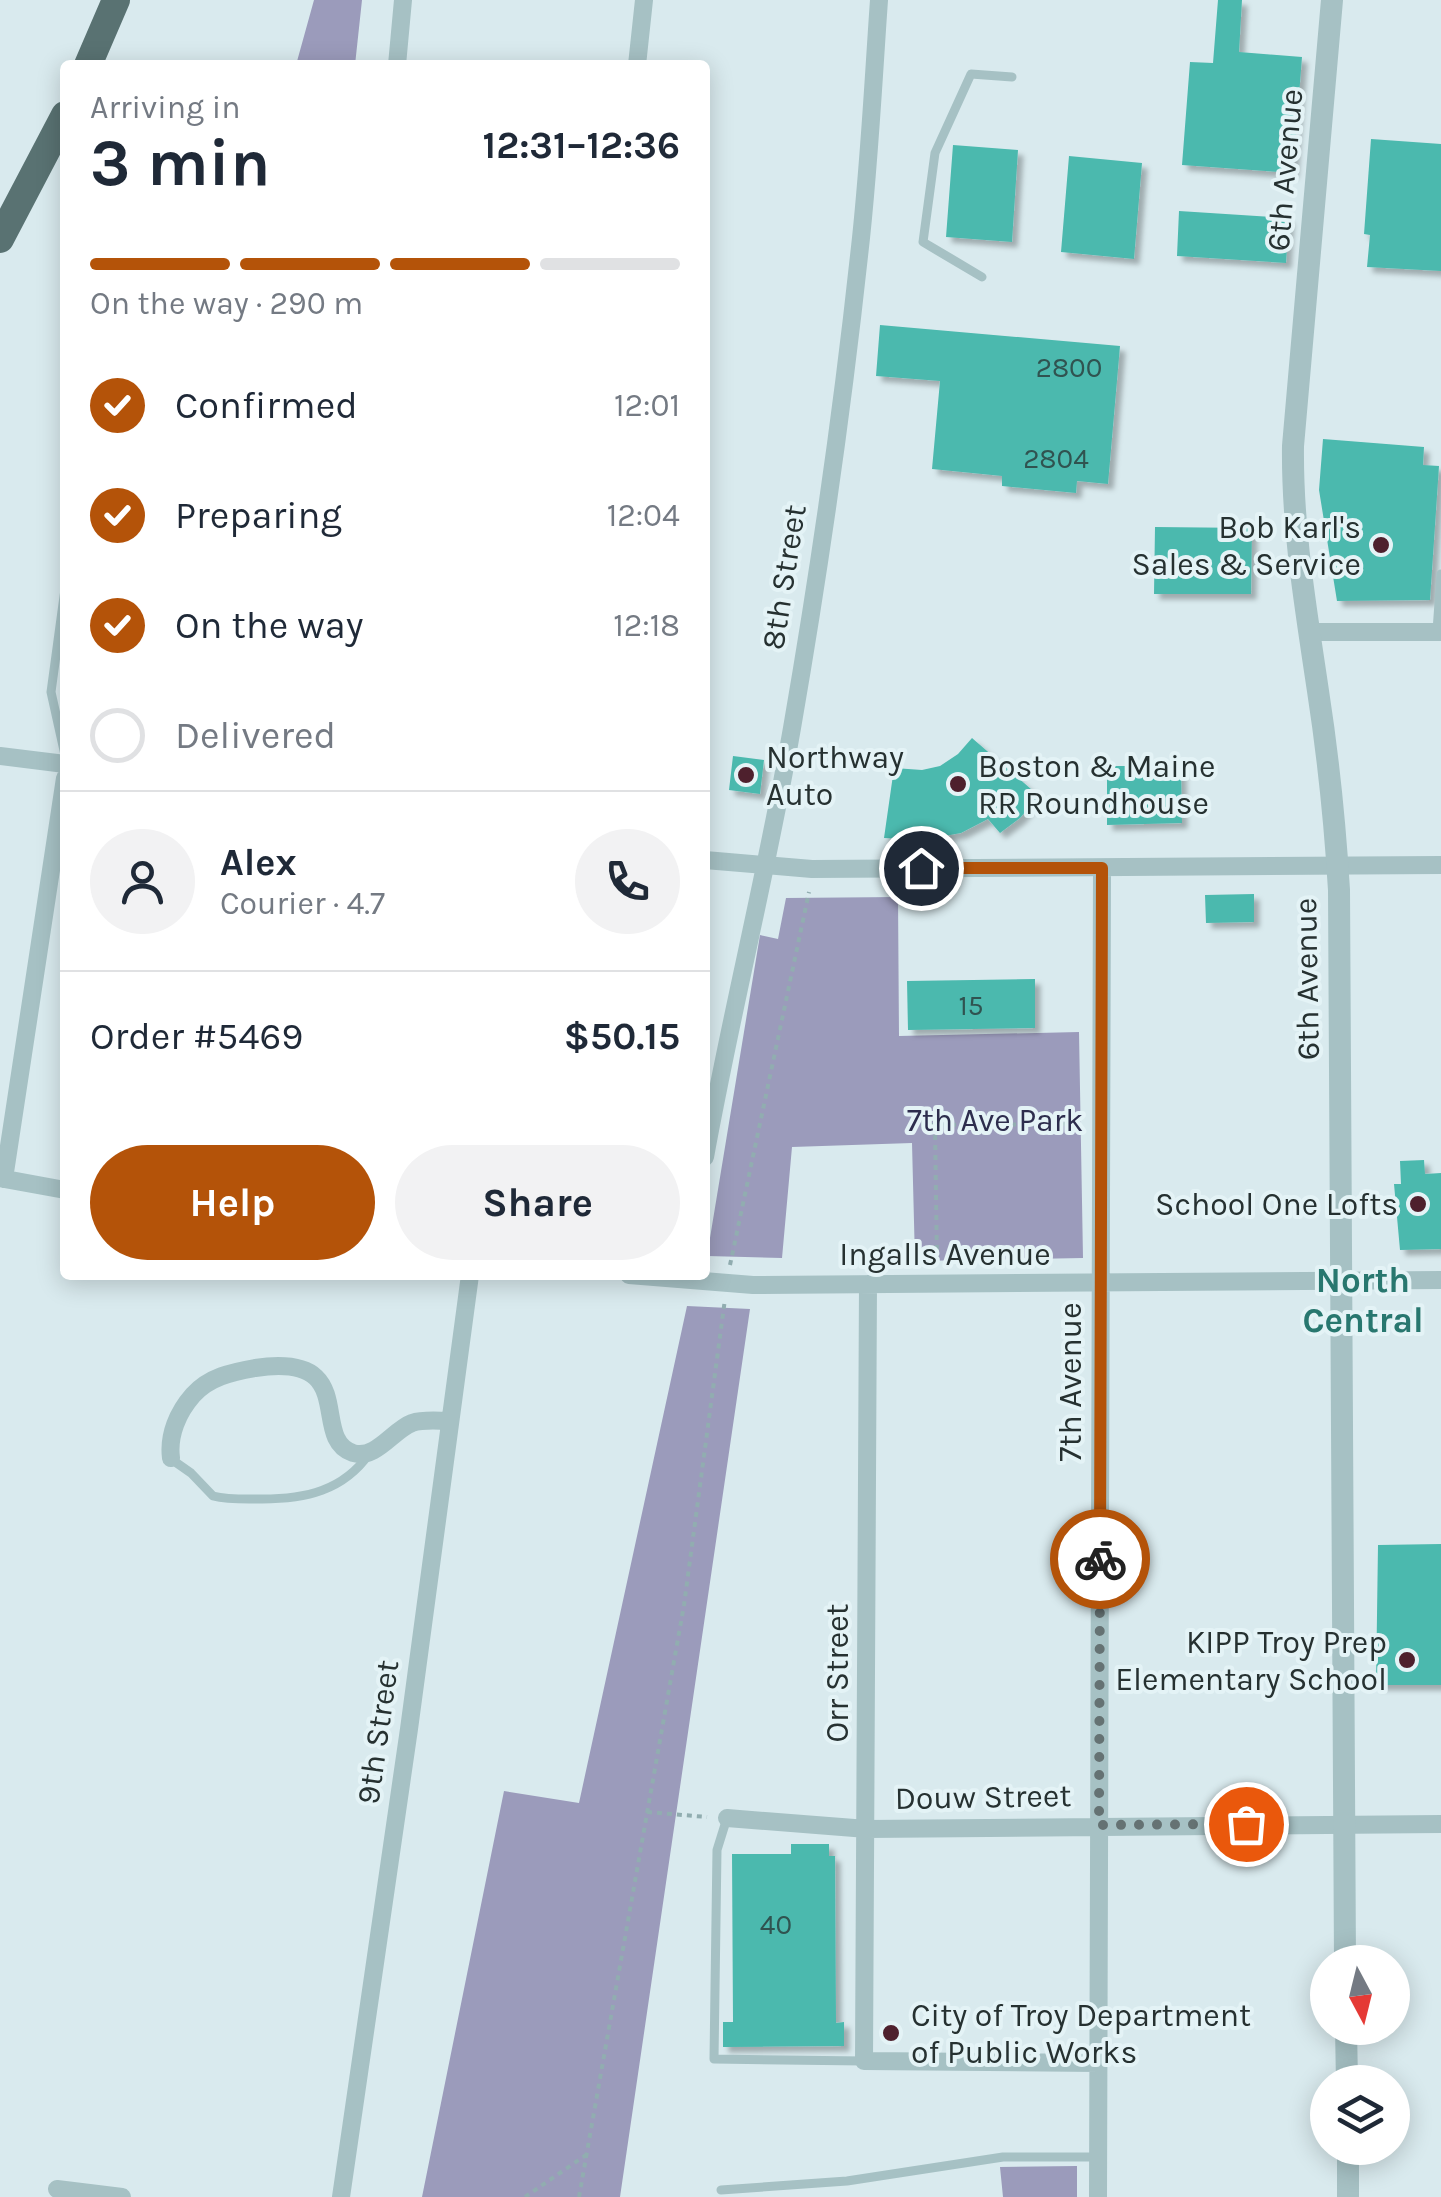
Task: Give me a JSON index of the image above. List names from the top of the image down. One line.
{"streets":{"street":["6th Avenue","8th Street","Ingalls Avenue","7th Avenue","Orr Street","9th Street","Douw Street"]},"crossings":[["6th Avenue","Ingalls Avenue"],["6th Avenue","Douw Street"],["Ingalls Avenue","7th Avenue"],["Ingalls Avenue","Orr Street"],["7th Avenue","Douw Street"],["Orr Street","Douw Street"]],"districts":["North Central"],"parks":["7th Ave Park"],"places":["Bob Karl's Sales & Service","Northway Auto","Boston & Maine RR Roundhouse","School One Lofts","KIPP Troy Prep Elementary School","City of Troy Department of Public Works"],"house_numbers":["2800","2804","15","40"],"north":"bottom","page":{"heading":["3 min","Arriving in","12:31–12:36"],"panel":["Alex","Courier · 4.7","Order #5469","$50.15"],"bar":"On the way · 290 m","list":[["Confirmed","12:01"],["Preparing","12:04"],["On the way","12:18"],"Delivered"],"buttons":["Help","Share"]}}
